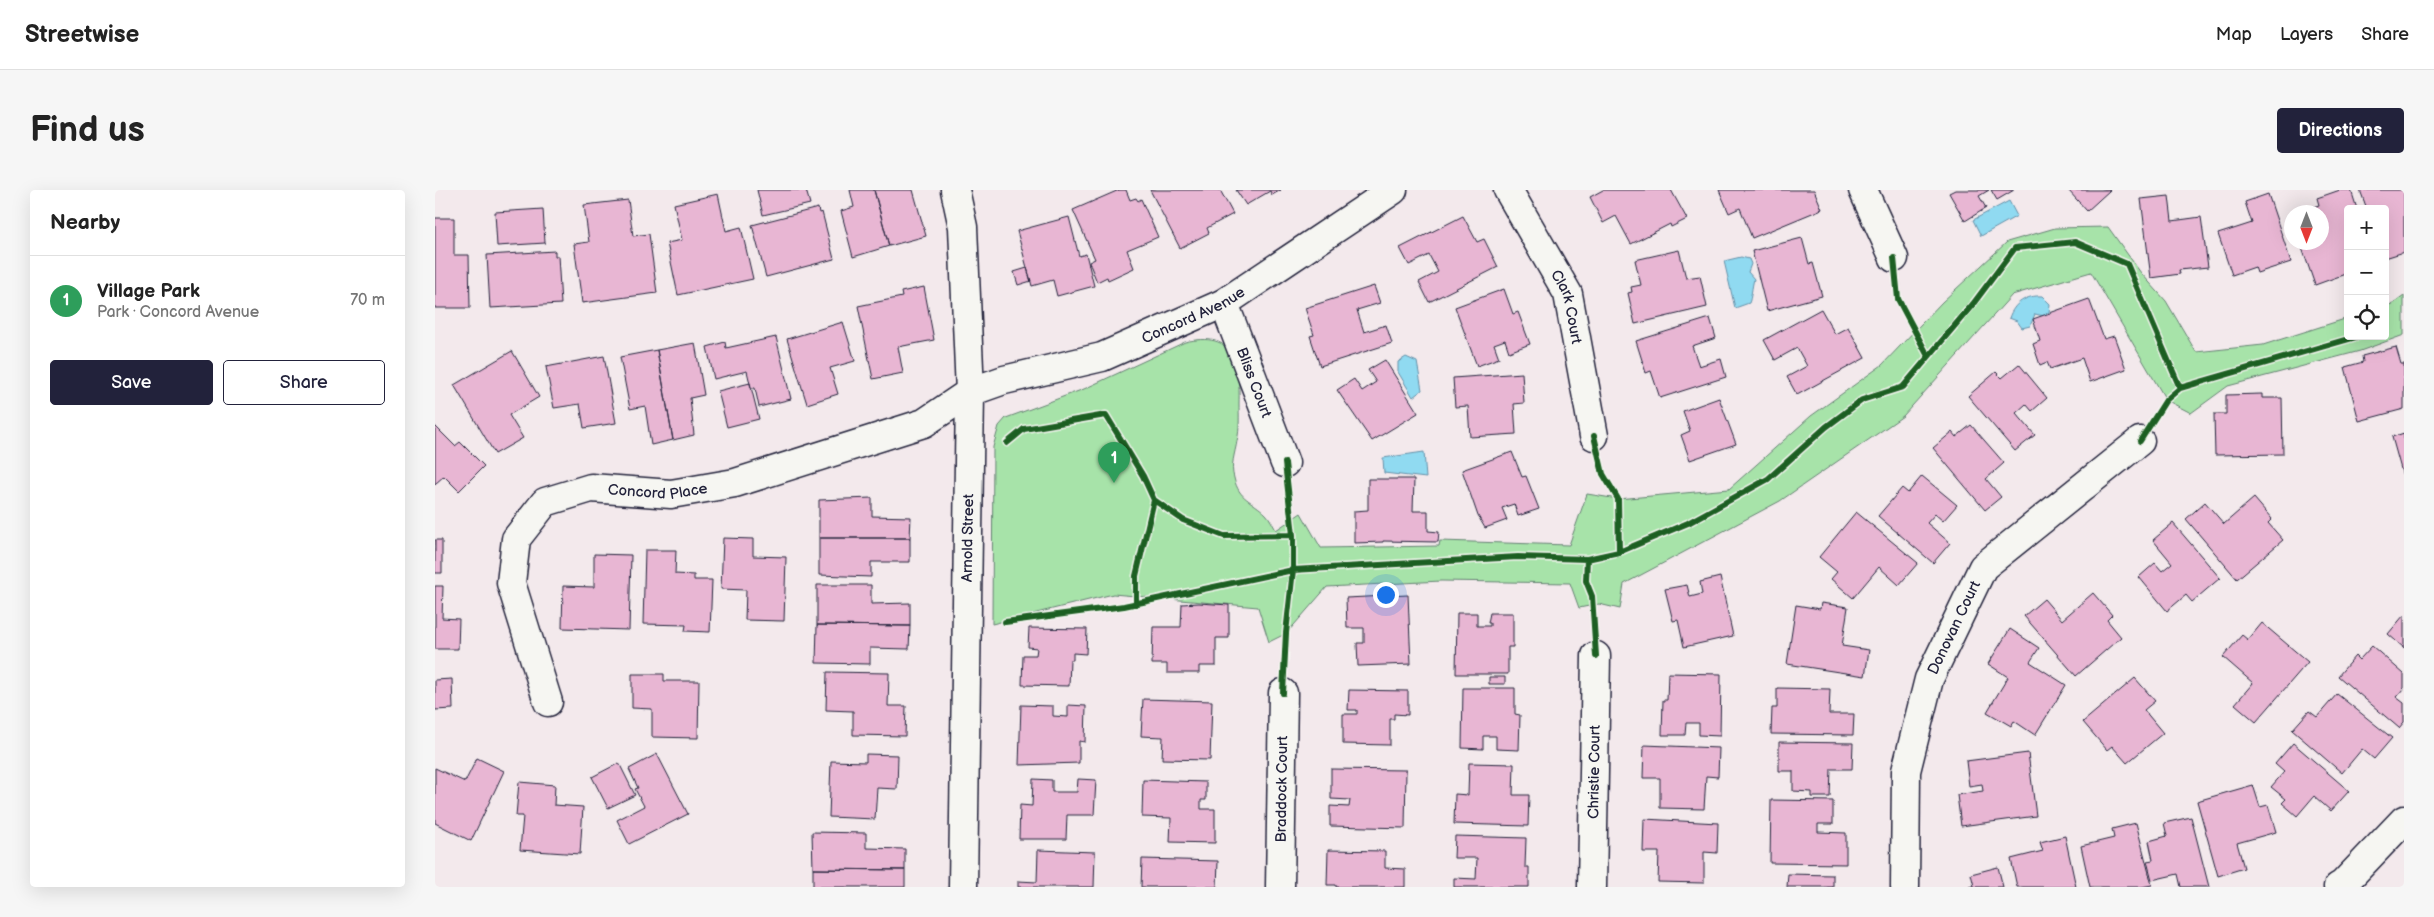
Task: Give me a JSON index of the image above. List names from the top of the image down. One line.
{"streets":{"street":["Clark Court","Concord Avenue","Bliss Court","Concord Place","Arnold Street","Donovan Court","Christie Court","Braddock Court"]},"crossings":[["Concord Avenue","Bliss Court"],["Concord Avenue","Concord Place"],["Concord Avenue","Arnold Street"],["Concord Place","Arnold Street"]],"north":"bottom","page":{"header":"Streetwise","nav":["Map","Layers","Share"],"buttons":["Directions",["Save","Share"]],"title":"Find us","heading":"Nearby","map_buttons":["+","−"],"list":[{"mark":"1","name":"Village Park","note":"Park · Concord Avenue","value":"70 m"}],"pins":"1"}}
